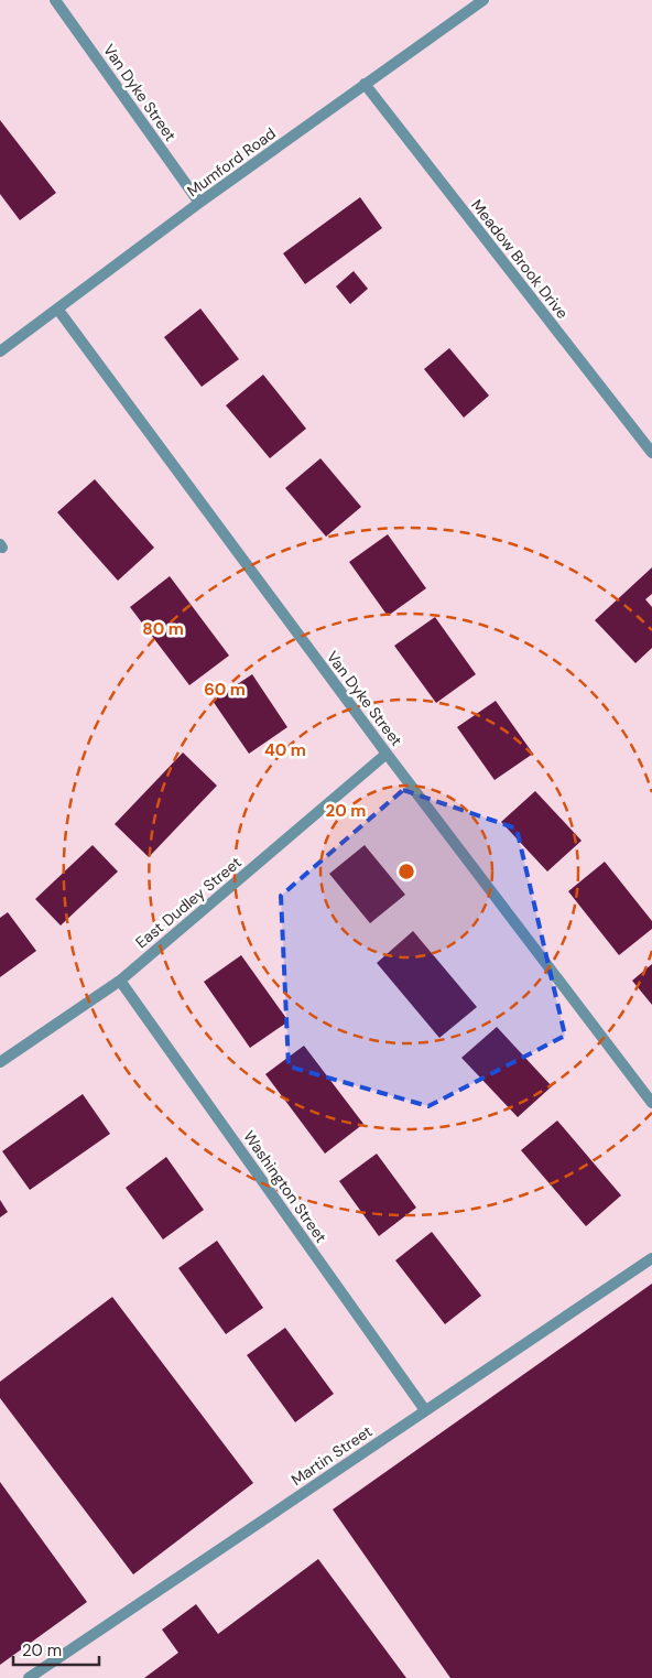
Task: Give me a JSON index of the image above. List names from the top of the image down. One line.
{"streets":{"street":["Van Dyke Street","Mumford Road","Meadow Brook Drive","East Dudley Street","Washington Street","Martin Street"]},"crossings":[["Van Dyke Street","Mumford Road"],["Van Dyke Street","East Dudley Street"],["Mumford Road","Meadow Brook Drive"],["East Dudley Street","Washington Street"],["Washington Street","Martin Street"]],"scale_bar":"20 m","rings":["80 m","60 m","40 m","20 m"]}
